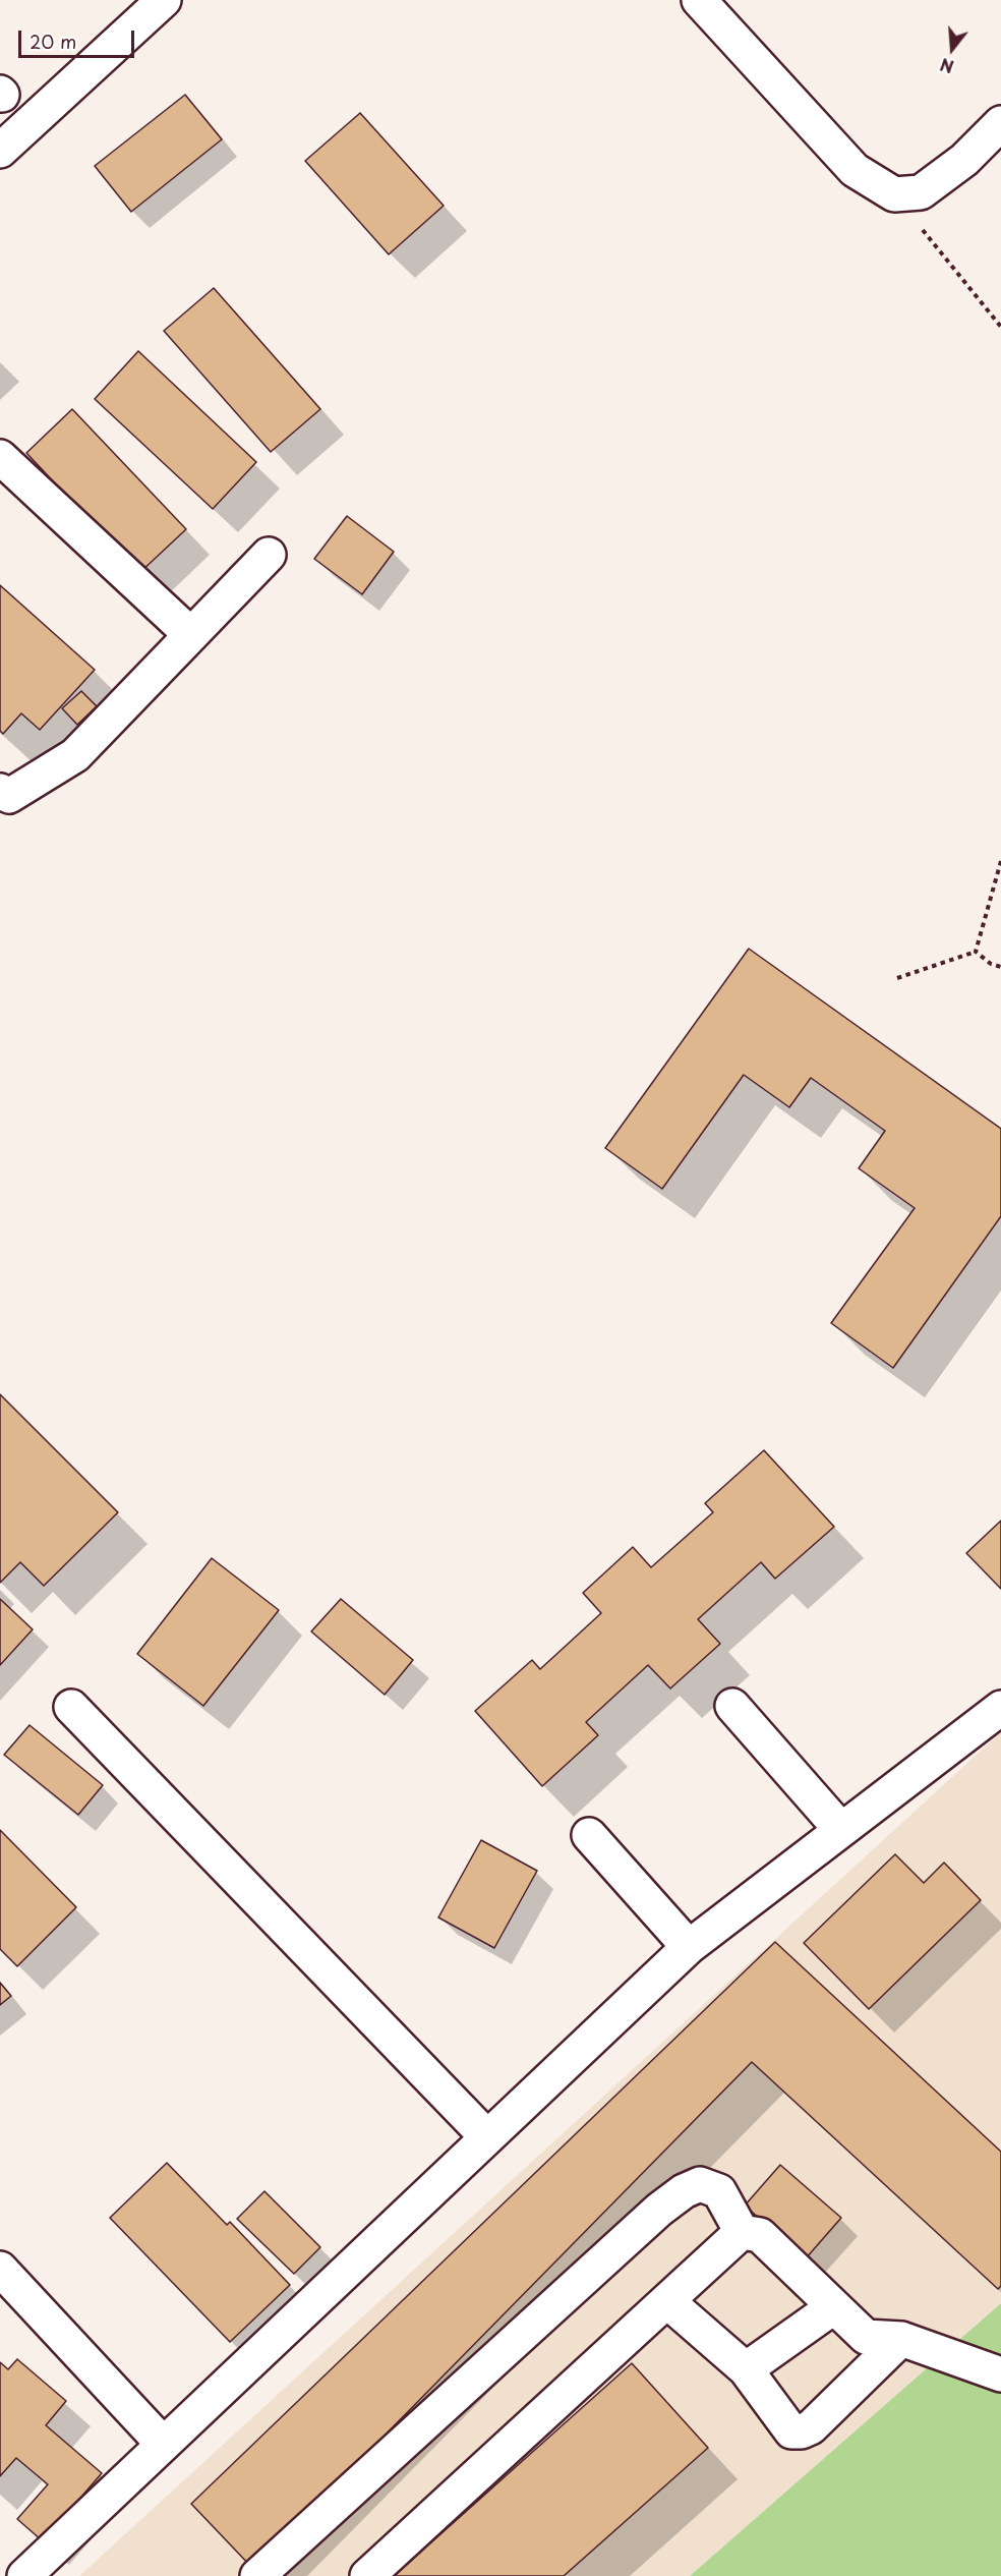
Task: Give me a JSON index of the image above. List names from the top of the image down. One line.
{"scale_bar":"20 m","north":"bottom"}
